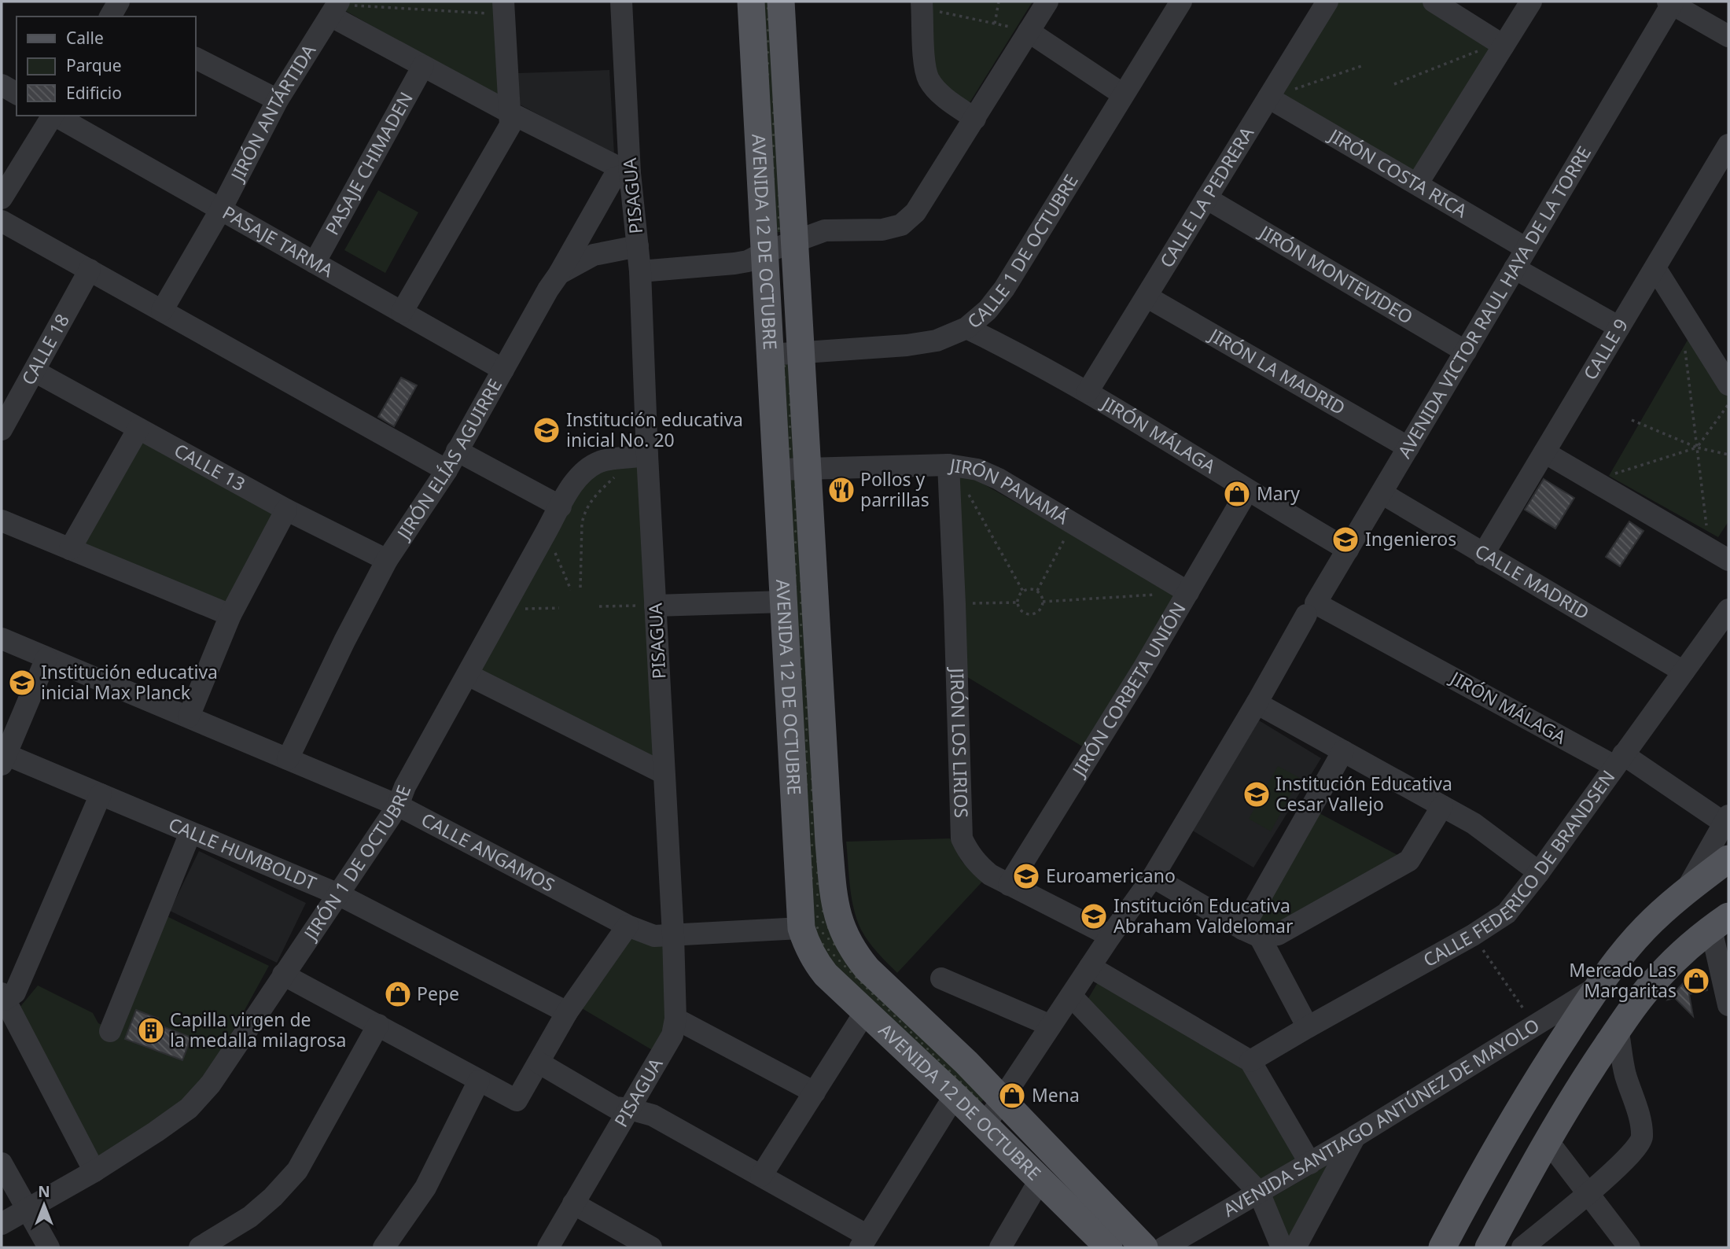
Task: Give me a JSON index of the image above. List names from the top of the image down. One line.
{"streets":{"main road":["AVENIDA 12 DE OCTUBRE","AVENIDA SANTIAGO ANTÚNEZ DE MAYOLO"],"street":["JIRÓN ANTÁRTIDA","PASAJE CHIMADEN","JIRÓN COSTA RICA","PISAGUA","CALLE LA PEDRERA","PASAJE TARMA","CALLE 1 DE OCTUBRE","JIRÓN MONTEVIDEO","AVENIDA VICTOR RAUL HAYA DE LA TORRE","CALLE 9","CALLE 18","JIRÓN LA MADRID","JIRÓN MÁLAGA","JIRÓN ELÍAS AGUIRRE","CALLE 13","JIRÓN PANAMÁ","CALLE MADRID","JIRÓN CORBETA UNIÓN","JIRÓN LOS LIRIOS","CALLE ANGAMOS","CALLE HUMBOLDT","JIRÓN 1 DE OCTUBRE","CALLE FEDERICO DE BRANDSEN"]},"crossings":[["JIRÓN ANTÁRTIDA","PASAJE TARMA"],["PASAJE CHIMADEN","PASAJE TARMA"],["JIRÓN COSTA RICA","CALLE LA PEDRERA"],["JIRÓN COSTA RICA","AVENIDA VICTOR RAUL HAYA DE LA TORRE"],["PISAGUA","JIRÓN ELÍAS AGUIRRE"],["PISAGUA","CALLE ANGAMOS"],["PISAGUA","JIRÓN 1 DE OCTUBRE"],["CALLE LA PEDRERA","JIRÓN MONTEVIDEO"],["CALLE LA PEDRERA","JIRÓN LA MADRID"],["CALLE LA PEDRERA","JIRÓN MÁLAGA"],["PASAJE TARMA","JIRÓN ELÍAS AGUIRRE"],["AVENIDA 12 DE OCTUBRE","CALLE 1 DE OCTUBRE"],["AVENIDA 12 DE OCTUBRE","AVENIDA VICTOR RAUL HAYA DE LA TORRE"],["AVENIDA 12 DE OCTUBRE","JIRÓN PANAMÁ"],["AVENIDA 12 DE OCTUBRE","CALLE ANGAMOS"],["CALLE 1 DE OCTUBRE","JIRÓN MÁLAGA"],["JIRÓN MONTEVIDEO","AVENIDA VICTOR RAUL HAYA DE LA TORRE"],["AVENIDA VICTOR RAUL HAYA DE LA TORRE","JIRÓN LA MADRID"],["AVENIDA VICTOR RAUL HAYA DE LA TORRE","JIRÓN MÁLAGA"],["AVENIDA VICTOR RAUL HAYA DE LA TORRE","CALLE MADRID"],["AVENIDA VICTOR RAUL HAYA DE LA TORRE","JIRÓN LOS LIRIOS"],["CALLE 9","CALLE MADRID"],["CALLE 18","CALLE 13"],["JIRÓN MÁLAGA","JIRÓN CORBETA UNIÓN"],["JIRÓN MÁLAGA","CALLE FEDERICO DE BRANDSEN"],["JIRÓN ELÍAS AGUIRRE","CALLE 13"],["JIRÓN ELÍAS AGUIRRE","CALLE ANGAMOS"],["JIRÓN PANAMÁ","JIRÓN CORBETA UNIÓN"],["JIRÓN PANAMÁ","JIRÓN LOS LIRIOS"],["CALLE MADRID","CALLE FEDERICO DE BRANDSEN"],["JIRÓN CORBETA UNIÓN","JIRÓN LOS LIRIOS"],["CALLE ANGAMOS","JIRÓN 1 DE OCTUBRE"],["CALLE HUMBOLDT","JIRÓN 1 DE OCTUBRE"]],"places":{"school or university":["Institución educativa inicial No. 20","Ingenieros","Institución educativa inicial Max Planck","Institución Educativa Cesar Vallejo","Euroamericano","Institución Educativa Abraham Valdelomar"],"restaurant":["Pollos y parrillas"],"shop":["Mary","Mercado Las Margaritas","Pepe","Mena"],"building":["Capilla virgen de la medalla milagrosa"]},"legend":["Calle","Parque","Edificio"],"north":"top"}
